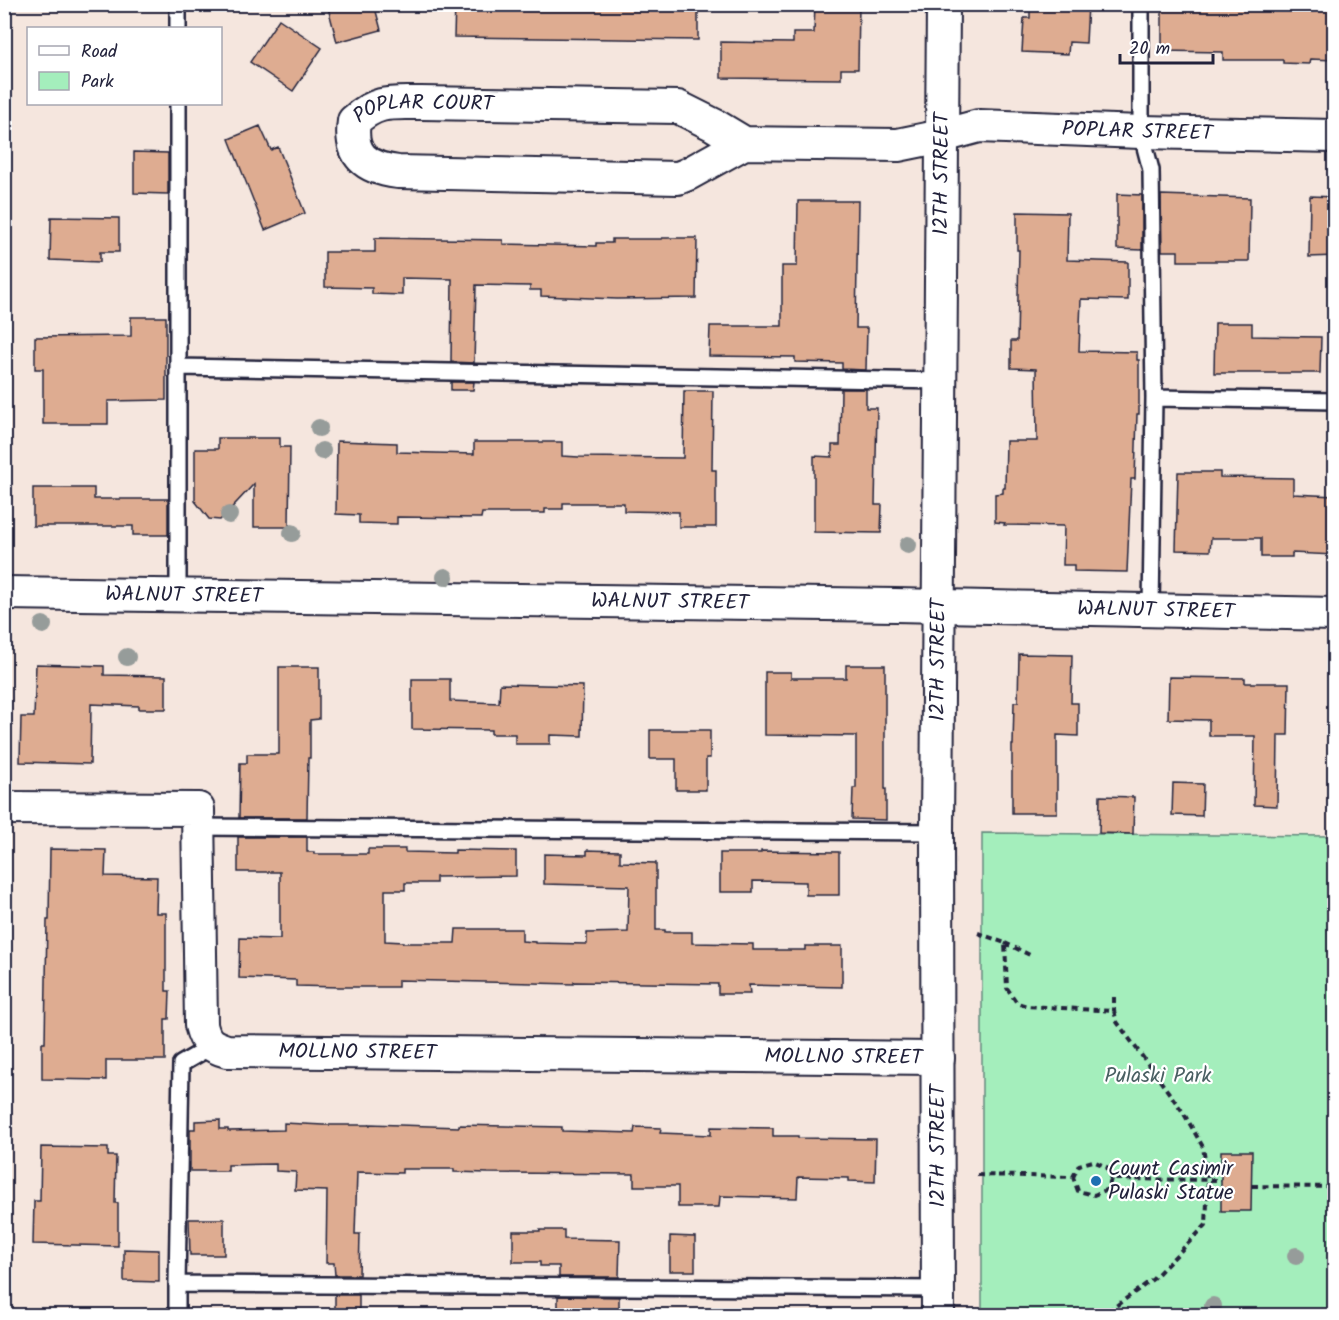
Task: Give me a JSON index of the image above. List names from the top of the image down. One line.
{"streets":{"street":["POPLAR COURT","POPLAR STREET","12TH STREET","WALNUT STREET","MOLLNO STREET"]},"crossings":[["POPLAR STREET","12TH STREET"],["12TH STREET","WALNUT STREET"],["12TH STREET","MOLLNO STREET"]],"parks":["Pulaski Park"],"places":["Count Casimir Pulaski Statue"],"legend":["Road","Park"],"scale_bar":"20 m"}
